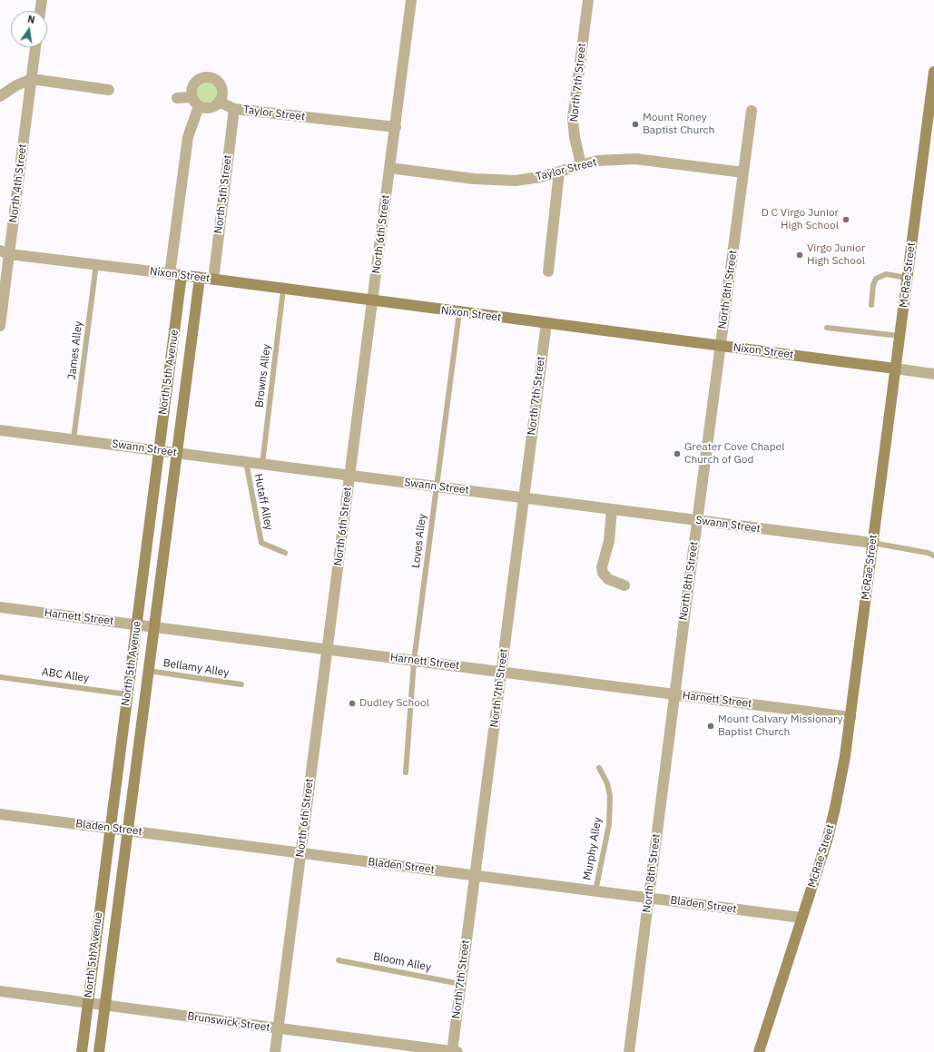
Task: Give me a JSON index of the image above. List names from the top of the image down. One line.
{"streets":{"street":["North 7th Street","Taylor Street","North 4th Street","North 5th Street","North 6th Street","Nixon Street","McRae Street","North 8th Street","North 5th Avenue","Swann Street","Harnett Street","Bladen Street","Brunswick Street"],"lane":["James Alley","Browns Alley","Hutaff Alley","Loves Alley","Bellamy Alley","ABC Alley","Murphy Alley","Bloom Alley"]},"crossings":[["North 7th Street","Taylor Street"],["North 7th Street","Nixon Street"],["North 7th Street","Swann Street"],["North 7th Street","Harnett Street"],["North 7th Street","Bladen Street"],["North 7th Street","Bloom Alley"],["North 7th Street","Brunswick Street"],["Taylor Street","North 5th Street"],["Taylor Street","North 6th Street"],["Taylor Street","North 8th Street"],["North 4th Street","Nixon Street"],["North 5th Street","Nixon Street"],["North 6th Street","Nixon Street"],["North 6th Street","Swann Street"],["North 6th Street","Harnett Street"],["North 6th Street","Bladen Street"],["North 6th Street","Brunswick Street"],["Nixon Street","McRae Street"],["Nixon Street","North 8th Street"],["Nixon Street","James Alley"],["Nixon Street","North 5th Avenue"],["Nixon Street","Browns Alley"],["Nixon Street","Loves Alley"],["McRae Street","Swann Street"],["McRae Street","Harnett Street"],["McRae Street","Bladen Street"],["North 8th Street","Swann Street"],["North 8th Street","Harnett Street"],["North 8th Street","Bladen Street"],["James Alley","Swann Street"],["North 5th Avenue","Swann Street"],["North 5th Avenue","Harnett Street"],["North 5th Avenue","Bellamy Alley"],["North 5th Avenue","ABC Alley"],["North 5th Avenue","Bladen Street"],["North 5th Avenue","Brunswick Street"],["Browns Alley","Swann Street"],["Swann Street","Hutaff Alley"],["Swann Street","Loves Alley"],["Loves Alley","Harnett Street"],["Bladen Street","Murphy Alley"]],"places":["Mount Roney Baptist Church","D C Virgo Junior High School","Virgo Junior High School","Greater Cove Chapel Church of God","Dudley School","Mount Calvary Missionary Baptist Church"],"north":"top"}
